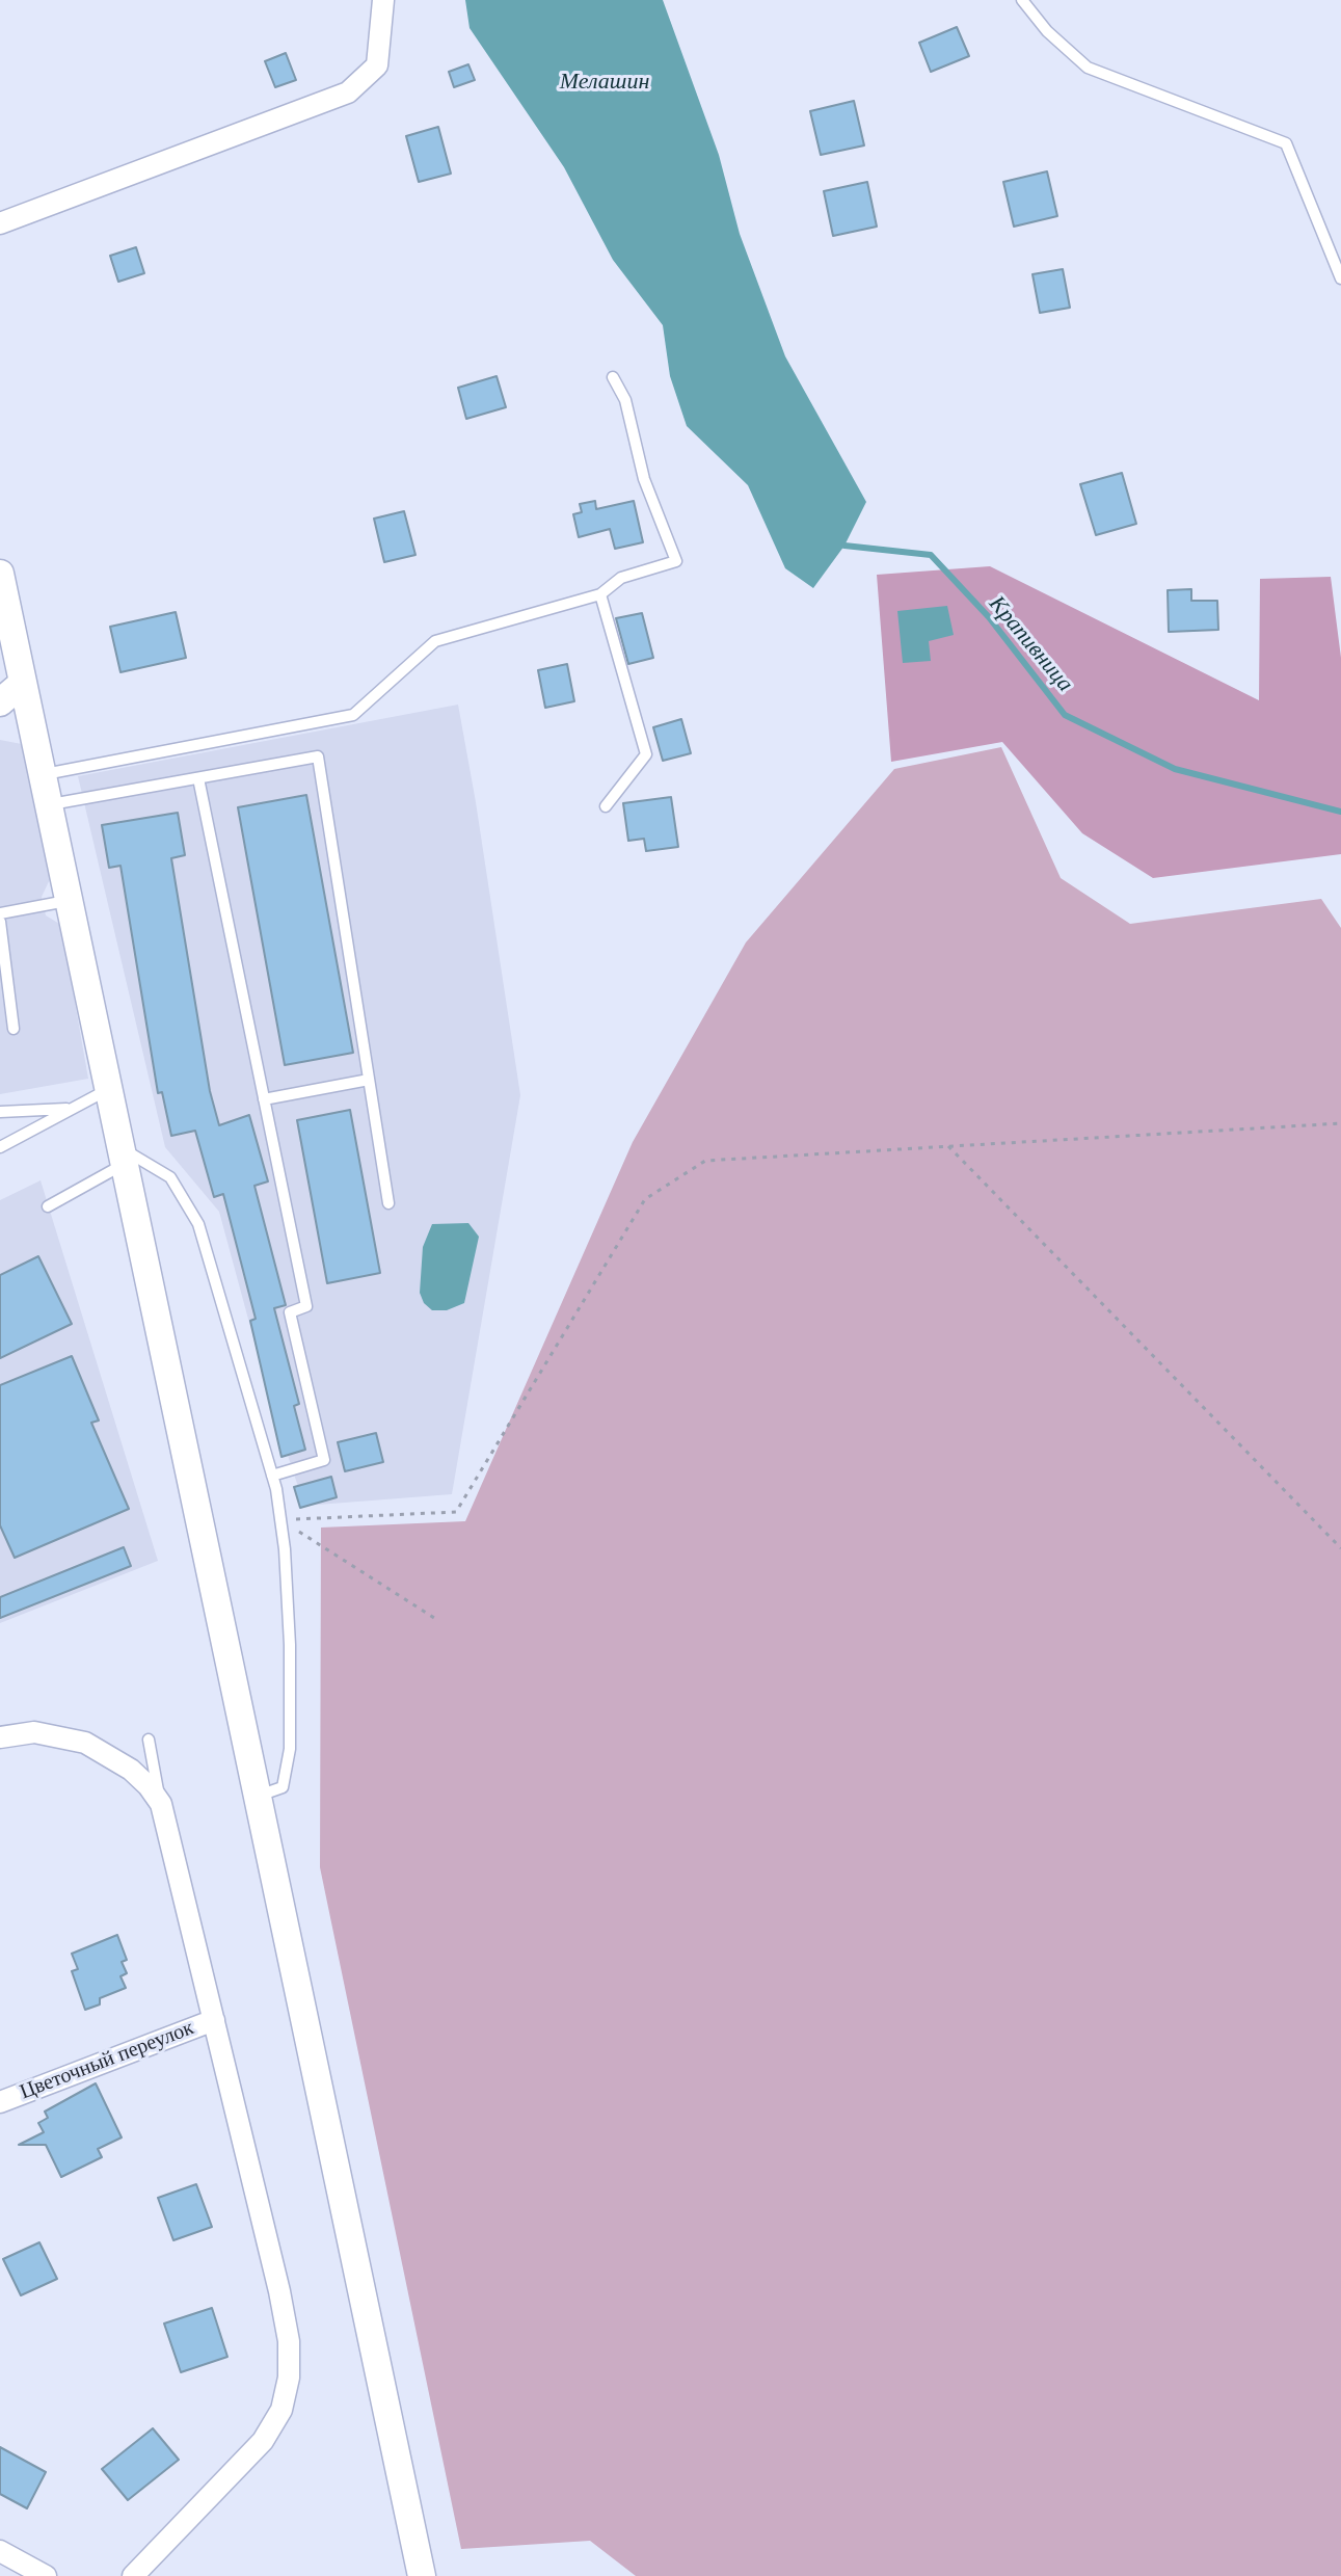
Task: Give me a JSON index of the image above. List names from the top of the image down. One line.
{"streets":{"street":["Цветочный переулок"]},"water":["Мелашин","Крапивница"]}
